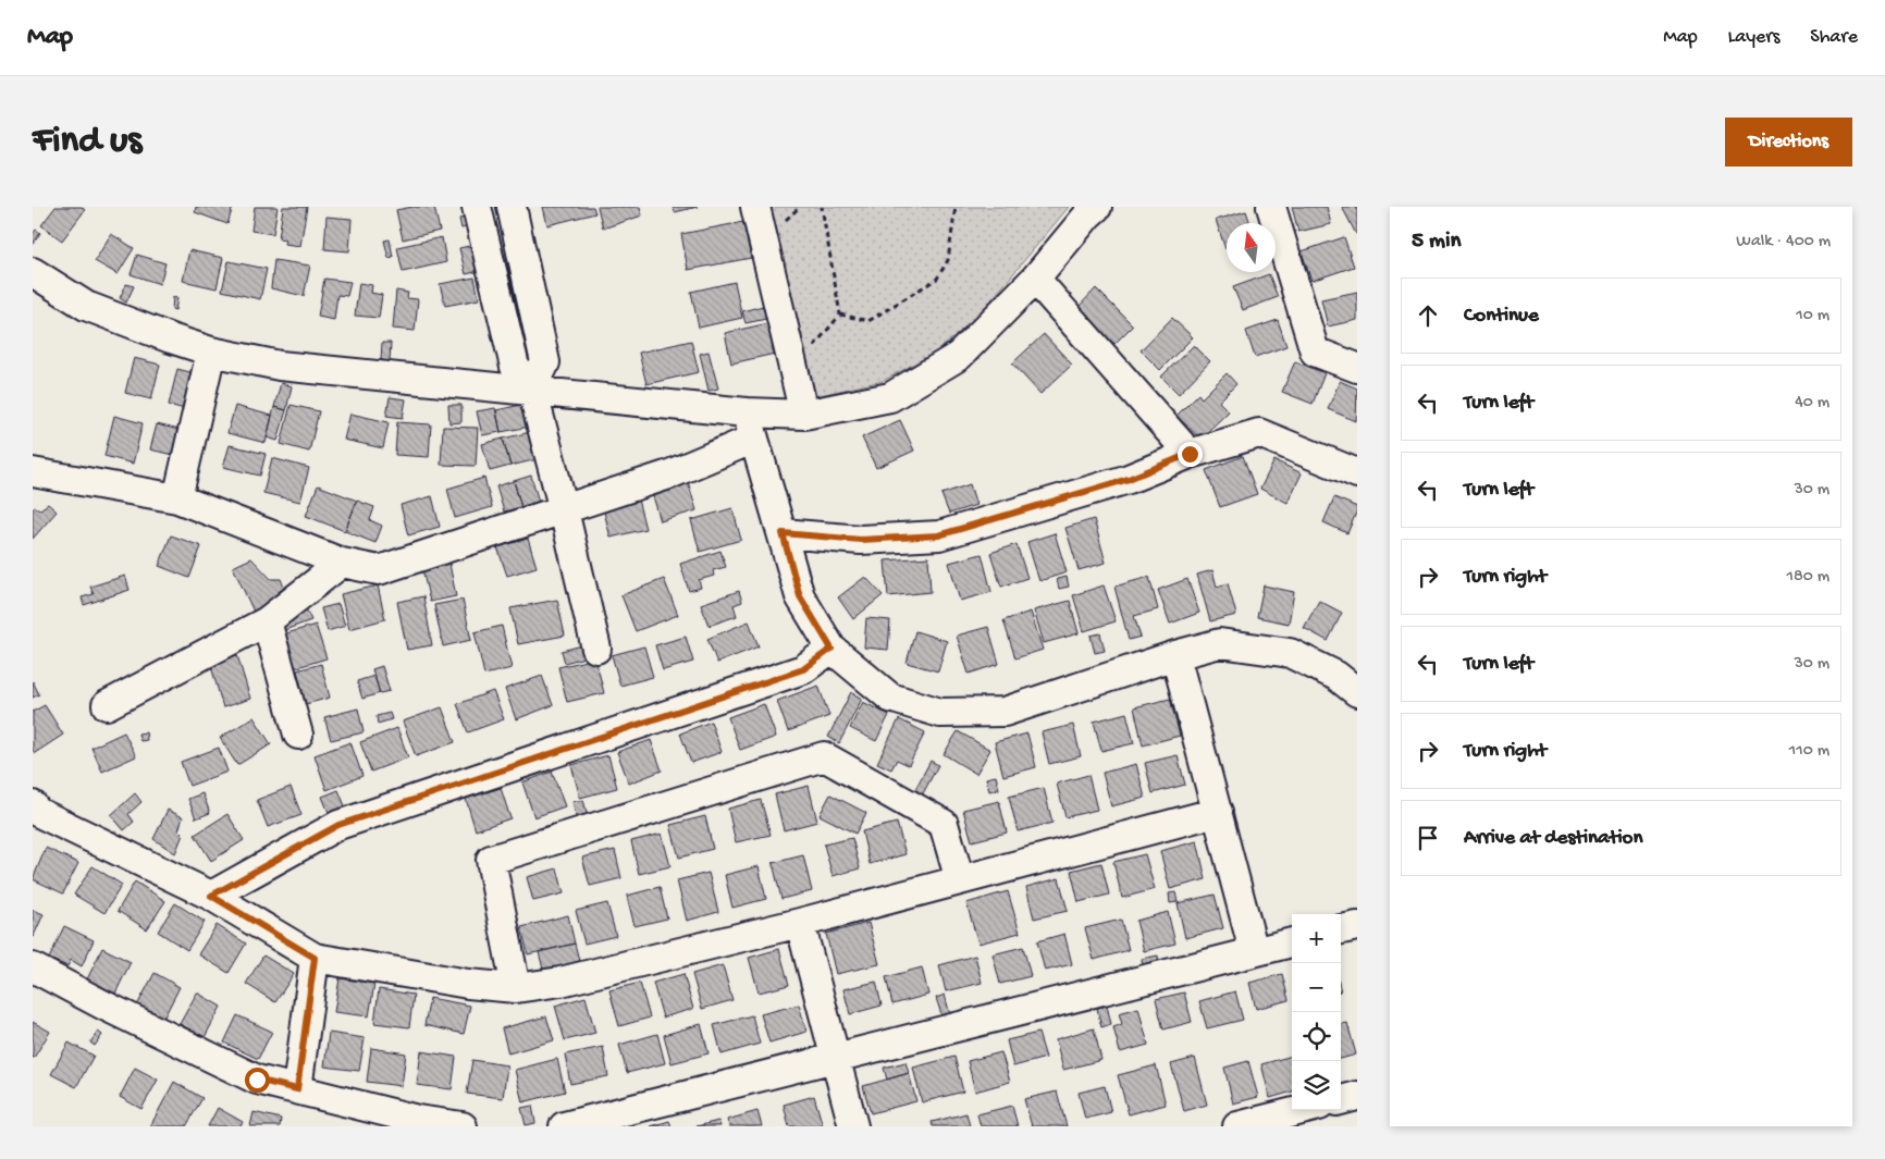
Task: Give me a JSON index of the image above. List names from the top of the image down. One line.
{"north":"top","page":{"header":"Map","nav":["Map","Layers","Share"],"buttons":"Directions","title":"Find us","heading":["5 min","Walk · 400 m"],"list":[["Continue","10 m"],["Turn left","40 m"],["Turn left","30 m"],["Turn right","180 m"],["Turn left","30 m"],["Turn right","110 m"],"Arrive at destination"],"map_buttons":["+","−"]}}
